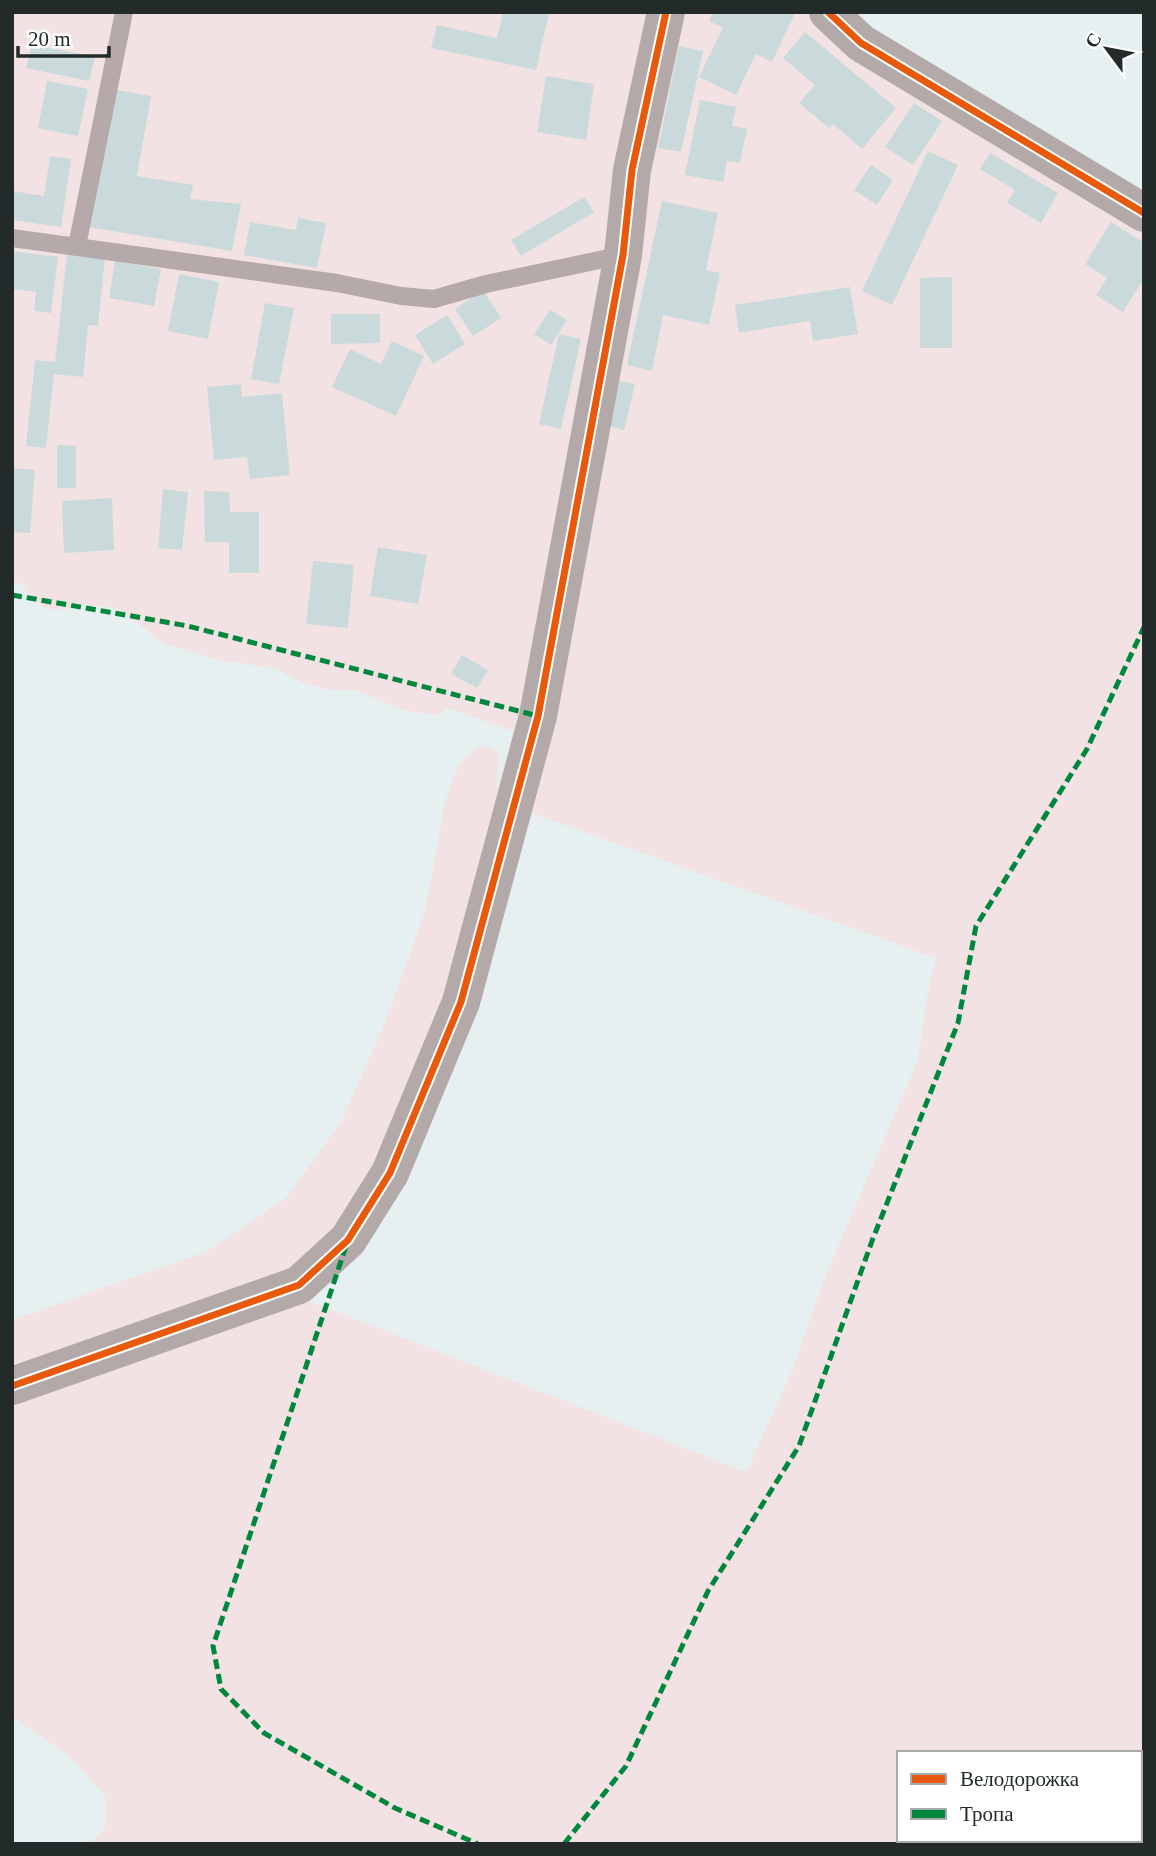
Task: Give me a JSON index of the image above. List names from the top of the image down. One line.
{"legend":["Велодорожка","Тропа"],"scale_bar":"20 m","north":"top left"}
